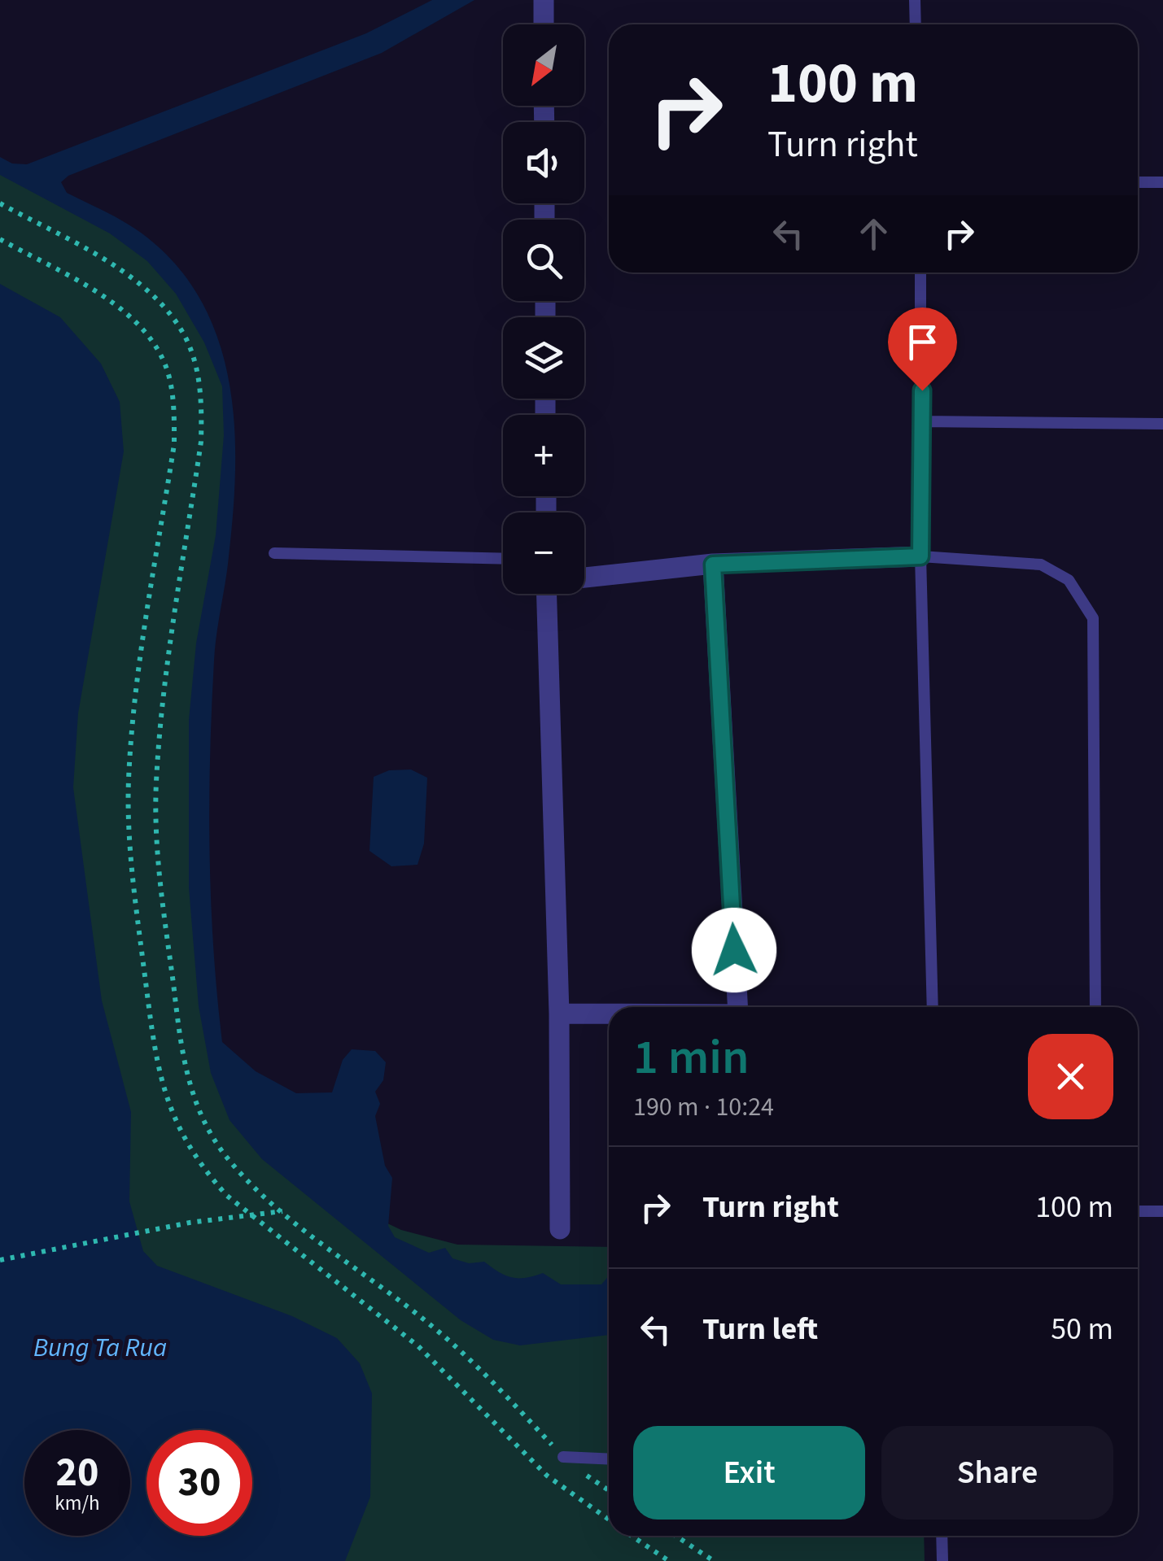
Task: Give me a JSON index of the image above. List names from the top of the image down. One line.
{"water":["Bung Ta Rua"],"north":"bottom left","page":{"map_buttons":["+","−"],"turn":["100 m","Turn right"],"heading":["1 min","190 m · 10:24"],"list":[{"name":"Turn right","value":"100 m"},{"name":"Turn left","value":"50 m"}],"buttons":["Exit","Share"],"speed":"20 km/h","limit":"30"}}
